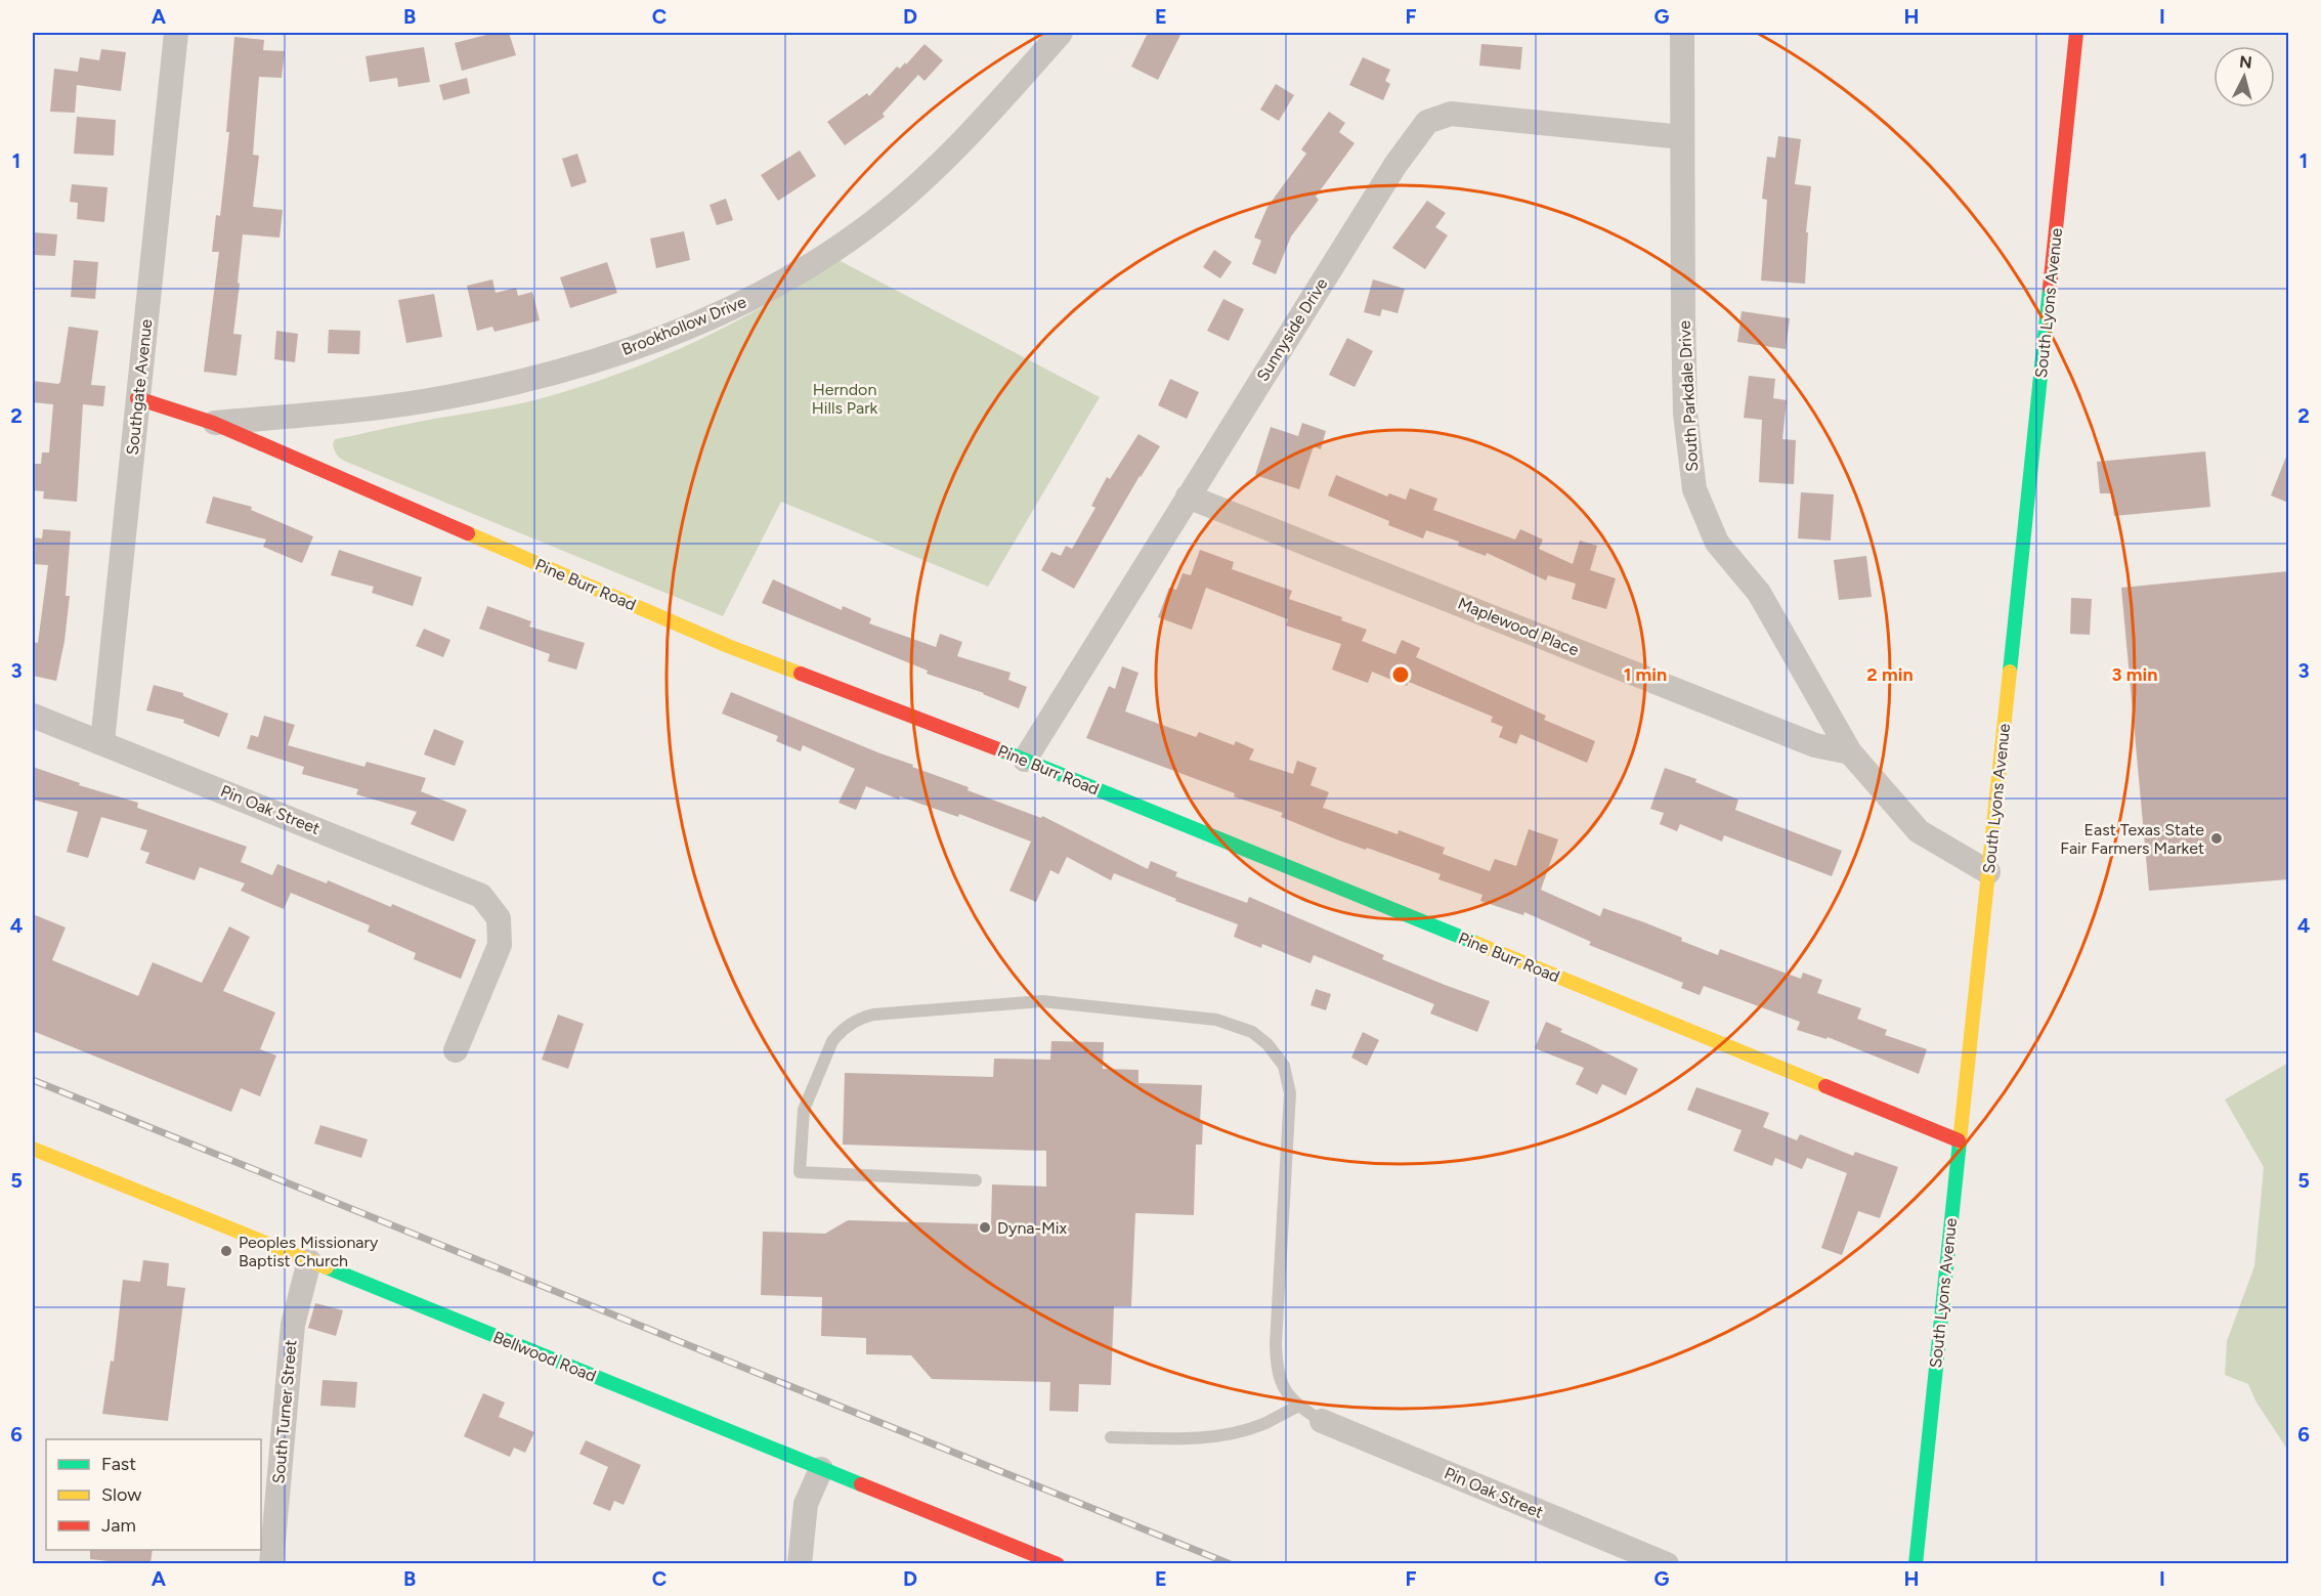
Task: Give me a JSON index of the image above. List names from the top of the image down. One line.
{"streets":{"street":["South Lyons Avenue","Brookhollow Drive","Sunnyside Drive","Southgate Avenue","South Parkdale Drive","Pine Burr Road","Maplewood Place","Pin Oak Street","Bellwood Road","South Turner Street"]},"crossings":[["South Lyons Avenue","South Parkdale Drive"],["South Lyons Avenue","Pine Burr Road"],["Brookhollow Drive","Pine Burr Road"],["Sunnyside Drive","South Parkdale Drive"],["Sunnyside Drive","Pine Burr Road"],["Sunnyside Drive","Maplewood Place"],["Southgate Avenue","Pine Burr Road"],["Southgate Avenue","Pin Oak Street"],["South Parkdale Drive","Maplewood Place"],["Bellwood Road","South Turner Street"]],"parks":["Herndon Hills Park"],"places":["East Texas State Fair Farmers Market","Dyna-Mix","Peoples Missionary Baptist Church"],"legend":["Fast","Slow","Jam"],"north":"top","grid":{"columns":["A","B","C","D","E","F","G","H","I"],"rows":["1","2","3","4","5","6"]},"rings":["1 min","2 min","3 min"]}
